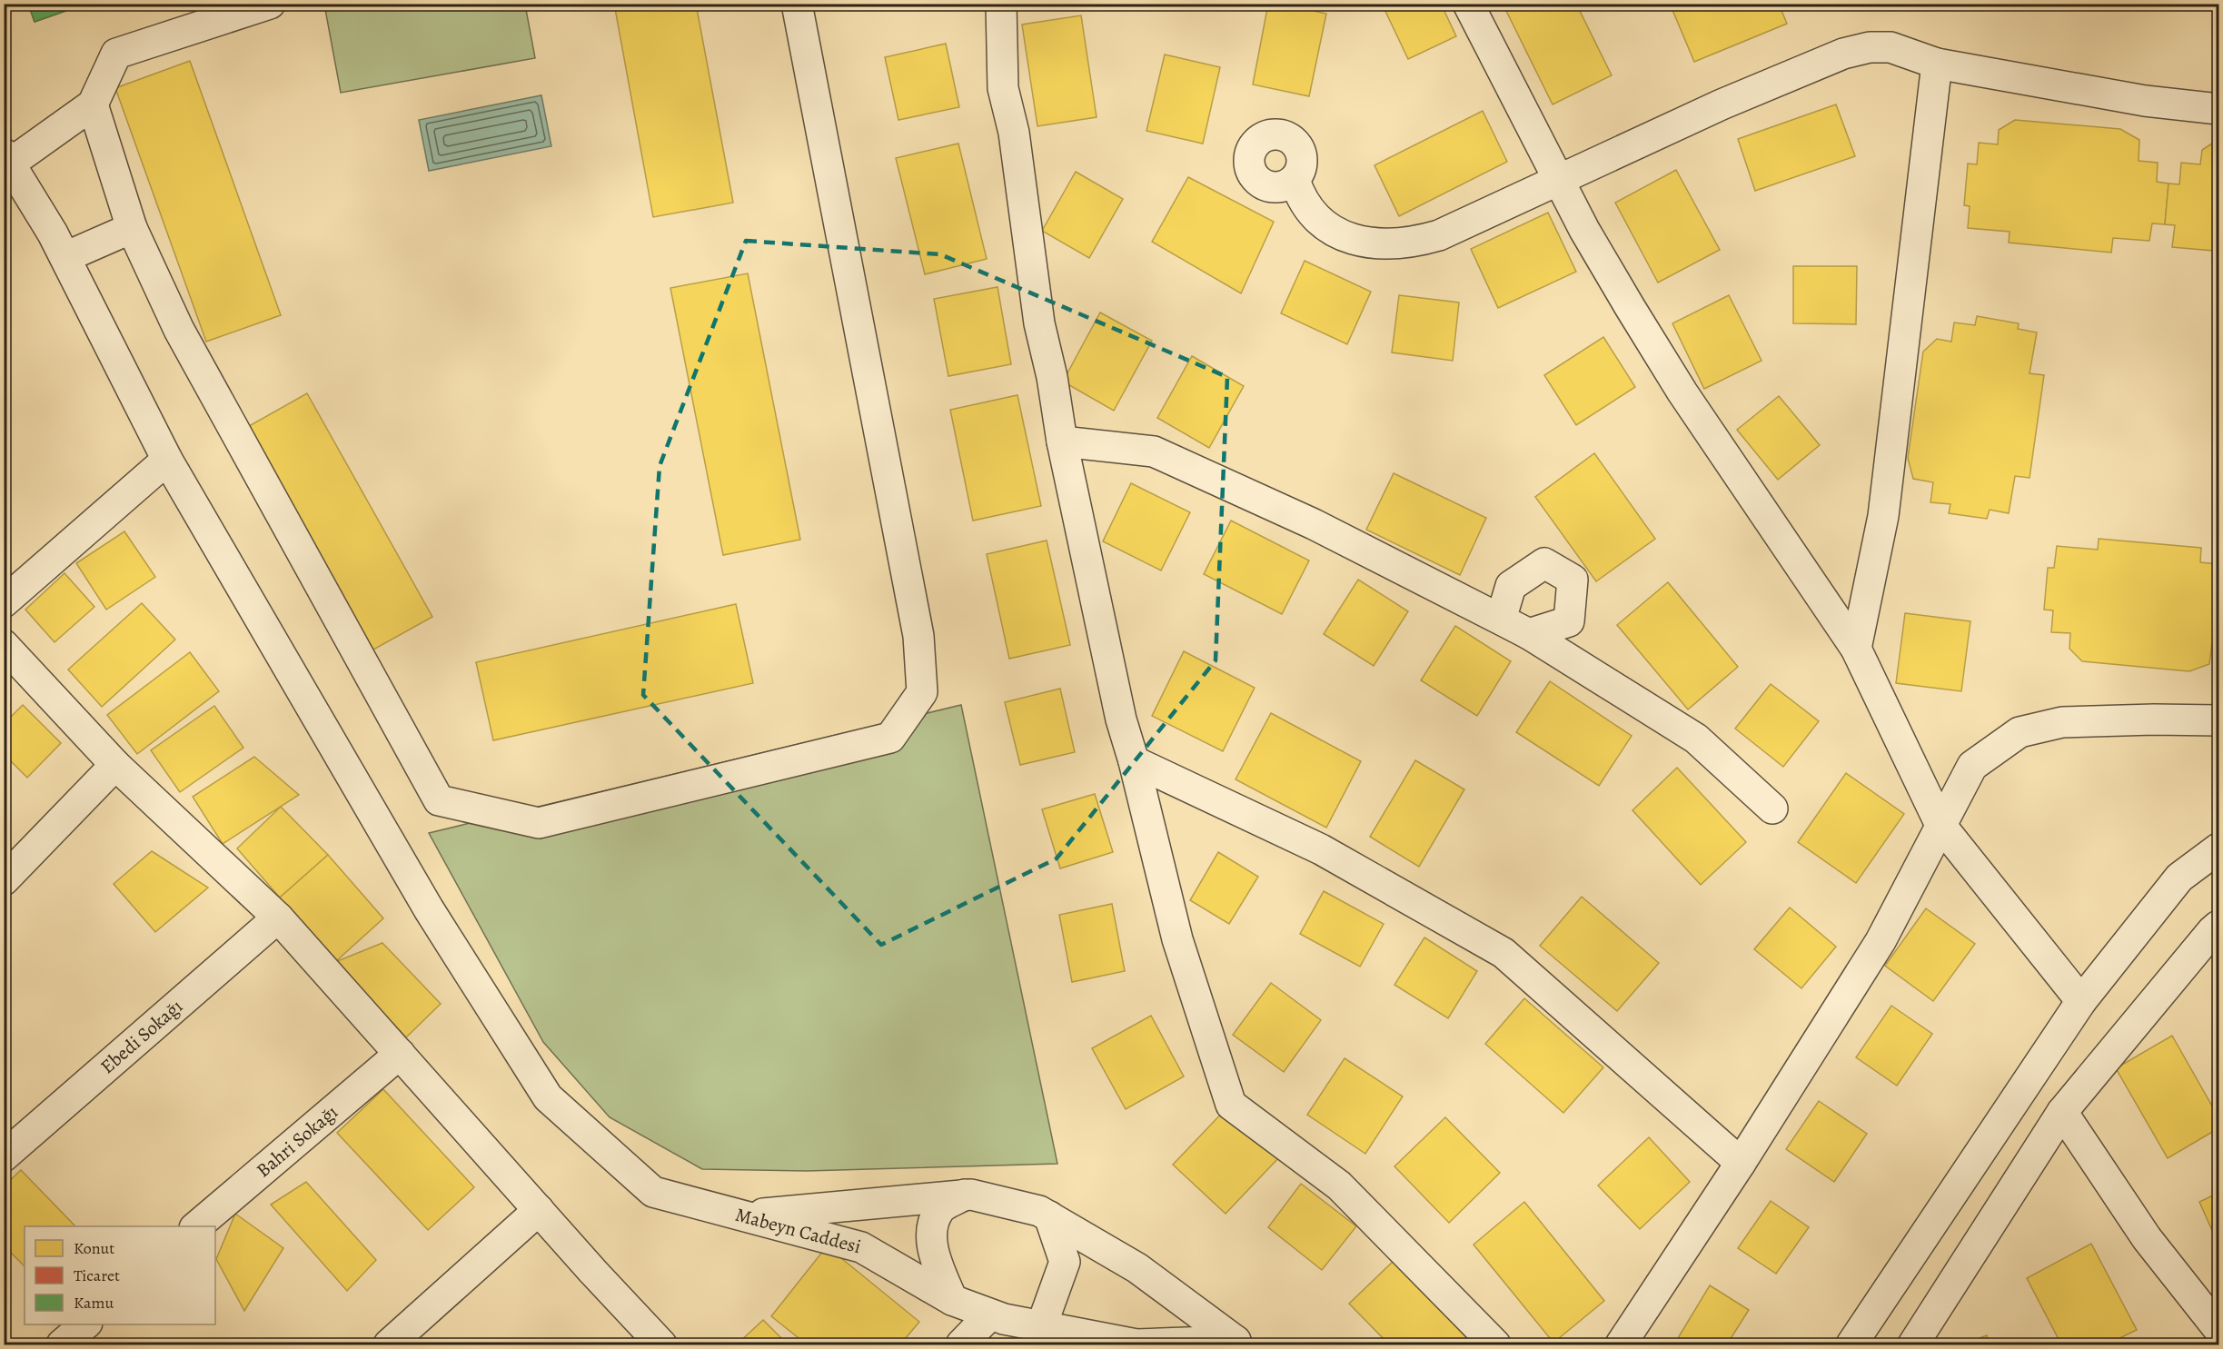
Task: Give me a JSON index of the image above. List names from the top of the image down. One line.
{"streets":{"street":["Ebedi Sokağı","Bahri Sokağı","Mabeyn Caddesi"]},"legend":["Konut","Ticaret","Kamu"]}
